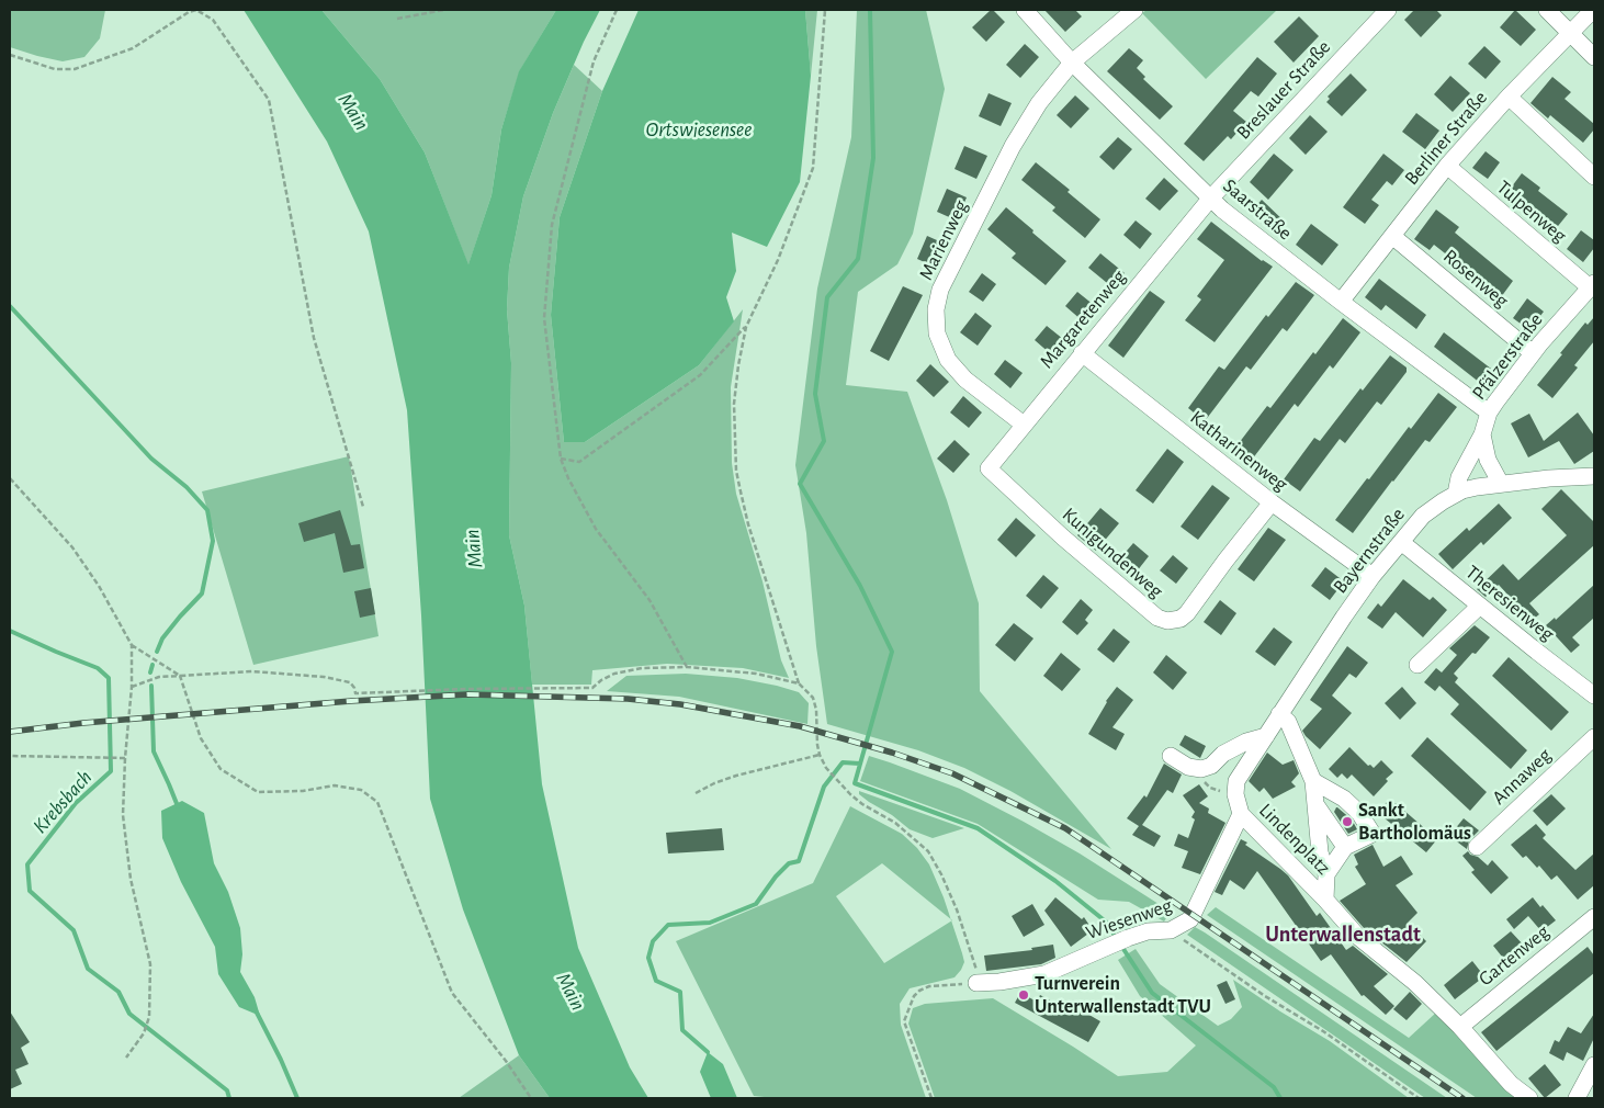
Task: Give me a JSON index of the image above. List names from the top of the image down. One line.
{"streets":{"street":["Breslauer Straße","Berliner Straße","Saarstraße","Tulpenweg","Marienweg","Rosenweg","Margaretenweg","Pfälzerstraße","Katharinenweg","Bayernstraße","Kunigundenweg","Theresienweg","Annaweg","Lindenplatz","Wiesenweg","Gartenweg"]},"crossings":[["Breslauer Straße","Saarstraße"],["Breslauer Straße","Margaretenweg"],["Berliner Straße","Saarstraße"],["Berliner Straße","Tulpenweg"],["Berliner Straße","Rosenweg"],["Saarstraße","Marienweg"],["Saarstraße","Margaretenweg"],["Saarstraße","Pfälzerstraße"],["Tulpenweg","Pfälzerstraße"],["Marienweg","Margaretenweg"],["Rosenweg","Pfälzerstraße"],["Margaretenweg","Katharinenweg"],["Margaretenweg","Kunigundenweg"],["Pfälzerstraße","Bayernstraße"],["Katharinenweg","Bayernstraße"],["Katharinenweg","Kunigundenweg"],["Bayernstraße","Theresienweg"],["Bayernstraße","Lindenplatz"],["Lindenplatz","Wiesenweg"]],"districts":["Unterwallenstadt"],"water":["Main","Ortswiesensee","Krebsbach"],"places":["Sankt Bartholomäus","Turnverein Unterwallenstadt TVU"]}
